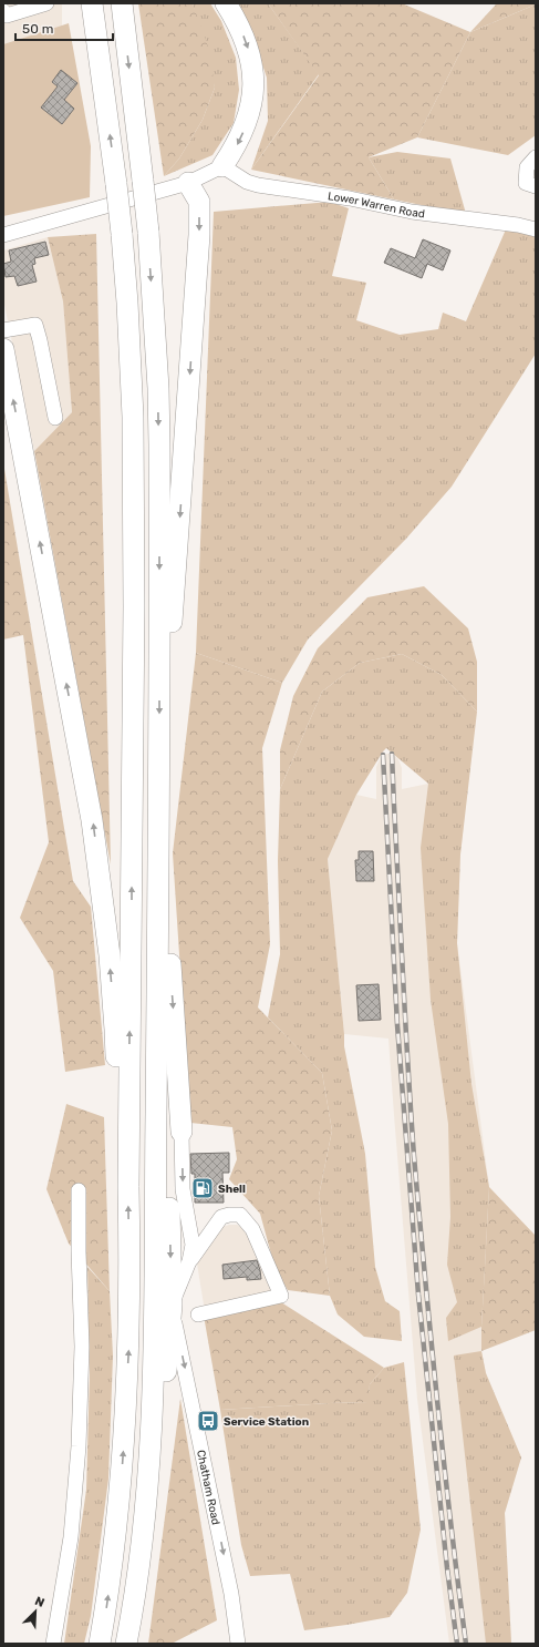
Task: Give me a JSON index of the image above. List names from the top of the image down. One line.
{"streets":{"street":["Lower Warren Road","Chatham Road"]},"places":{"fuel station":["Shell"],"bus stop":["Service Station"]},"scale_bar":"50 m","north":"top right"}
